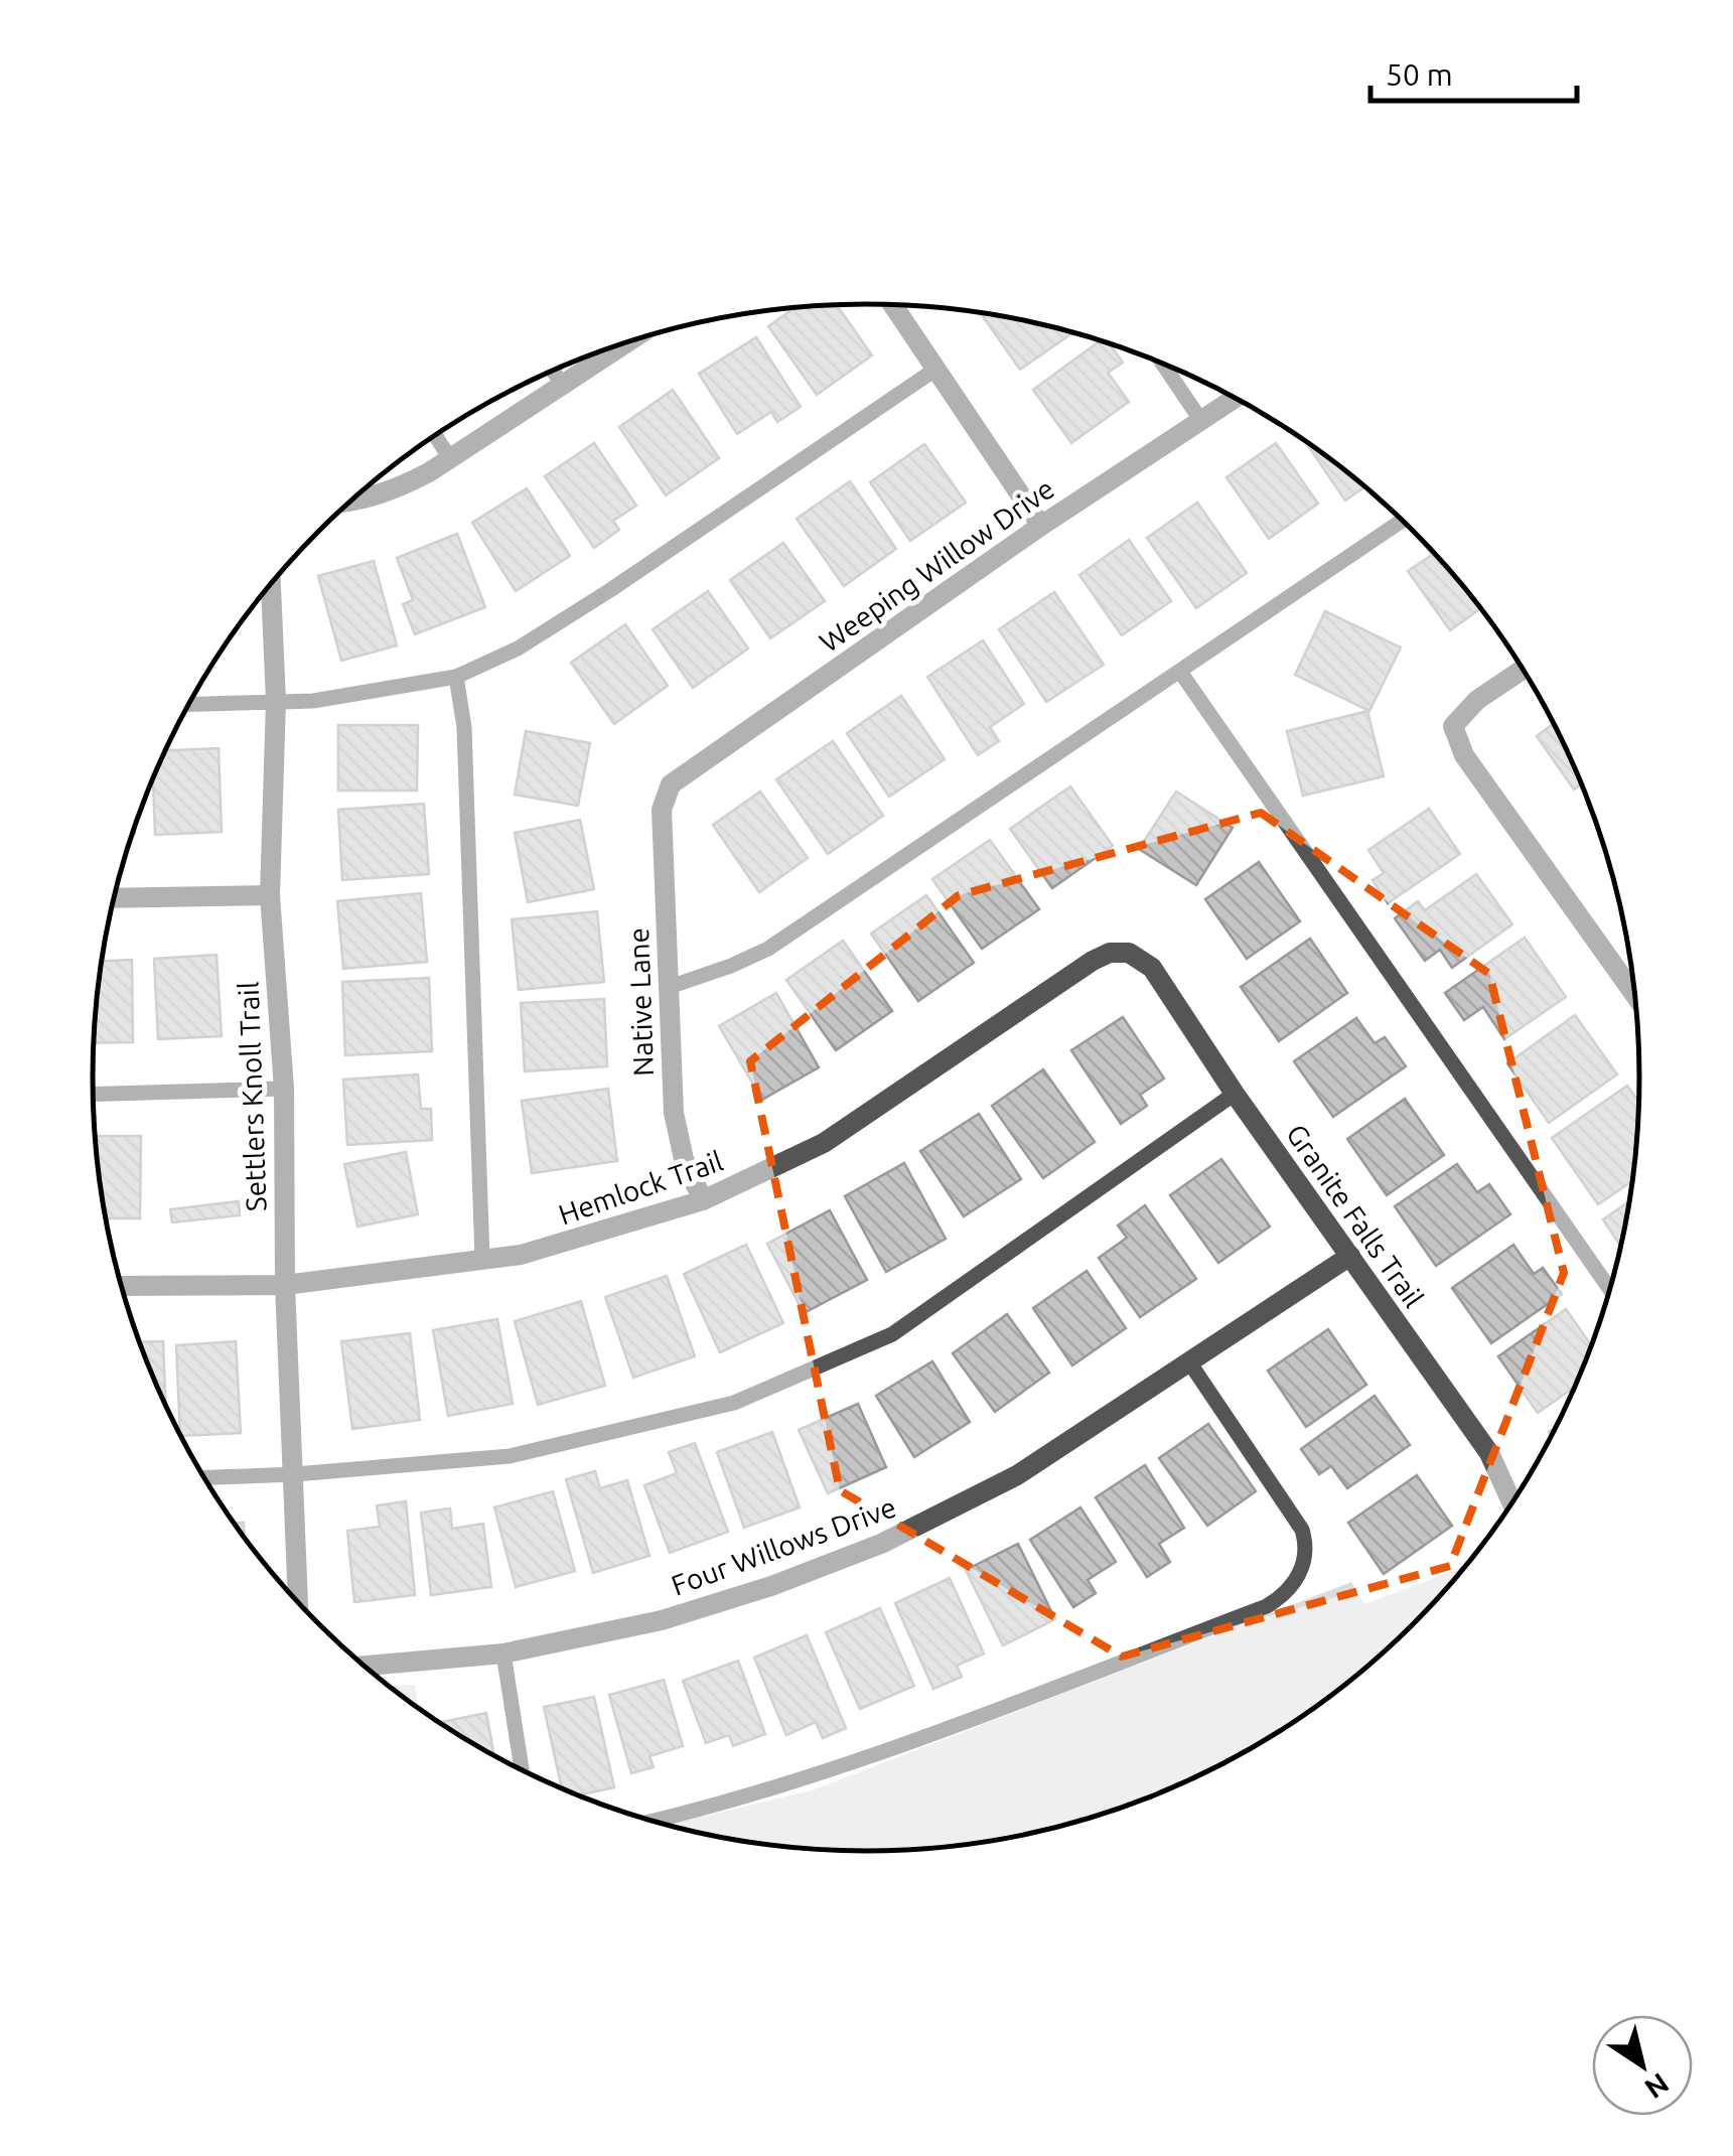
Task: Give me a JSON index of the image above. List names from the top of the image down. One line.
{"streets":{"street":["Weeping Willow Drive","Native Lane","Settlers Knoll Trail","Hemlock Trail","Granite Falls Trail","Four Willows Drive"]},"crossings":[["Weeping Willow Drive","Native Lane"],["Native Lane","Hemlock Trail"],["Settlers Knoll Trail","Hemlock Trail"],["Hemlock Trail","Granite Falls Trail"],["Granite Falls Trail","Four Willows Drive"]],"scale_bar":"50 m","north":"bottom right"}
